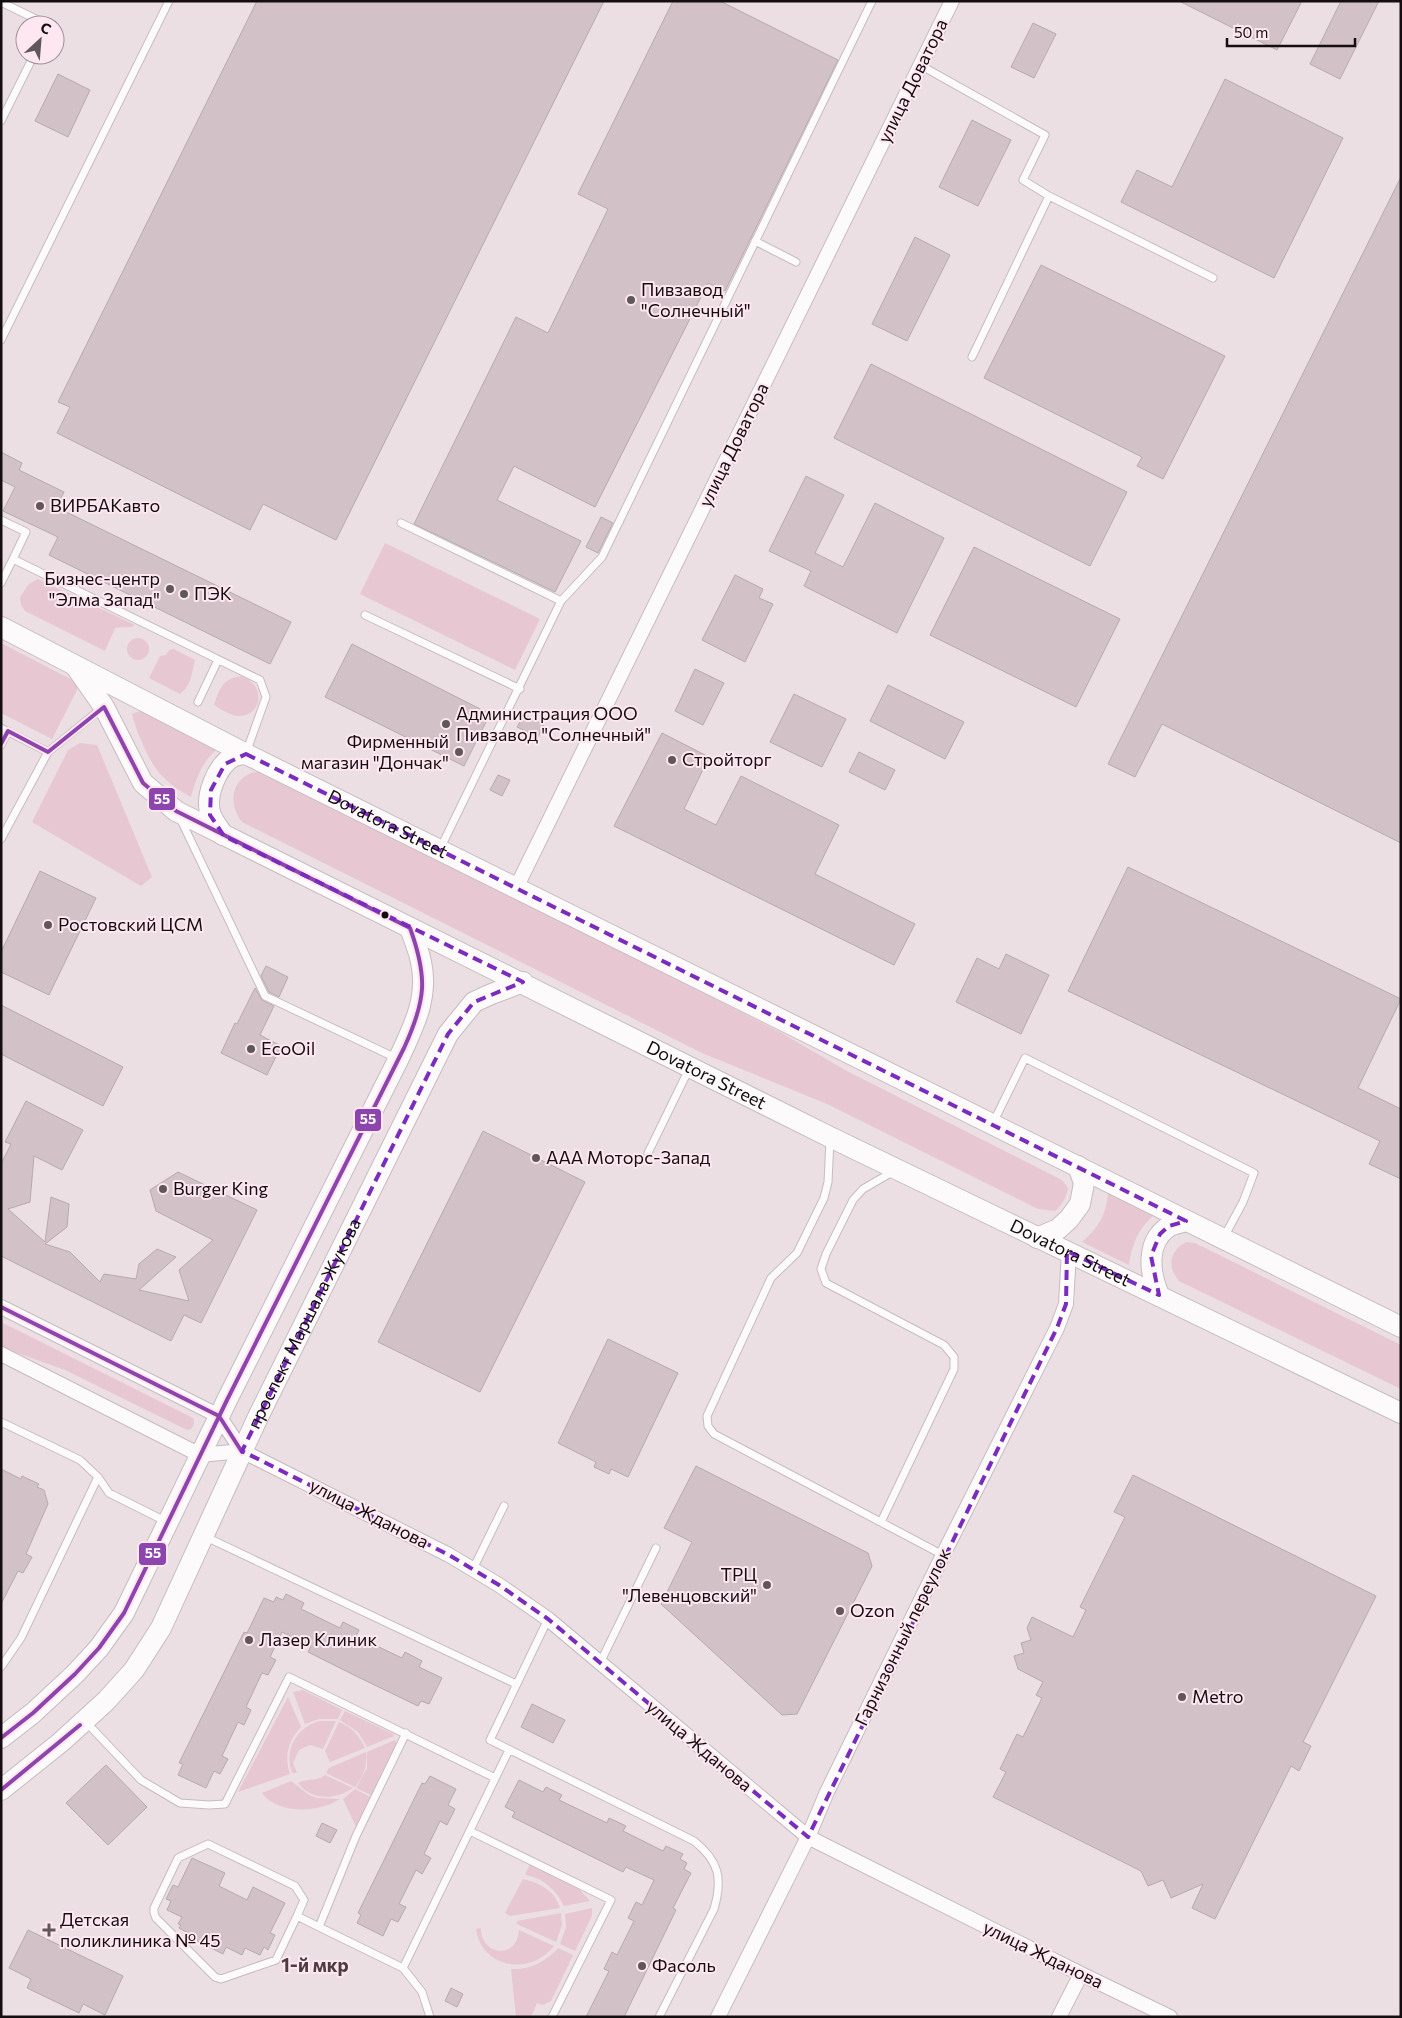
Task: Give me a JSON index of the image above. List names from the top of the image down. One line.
{"streets":{"street":["улица Доватора","Dovatora Street","проспект Маршала Жукова","улица Жданова","Гарнизонный переулок"]},"crossings":[["улица Доватора","Dovatora Street"],["Dovatora Street","проспект Маршала Жукова"],["Dovatora Street","Гарнизонный переулок"],["проспект Маршала Жукова","улица Жданова"],["улица Жданова","Гарнизонный переулок"]],"districts":["1-й мкр"],"places":{"other":["Пивзавод \"Солнечный\"","ВИРБАКавто","Бизнес-центр \"Элма Запад\"","ПЭК","Администрация ООО Пивзавод \"Солнечный\"","Фирменный магазин \"Дончак\"","Стройторг","Ростовский ЦСМ","EcoOil","ААА Моторс-Запад","Burger King","ТРЦ \"Левенцовский\"","Ozon","Лазер Клиник","Metro","Фасоль"],"health":["Детская поликлиника № 45"]},"lines":["transit line 55"],"scale_bar":"50 m","north":"top right"}
